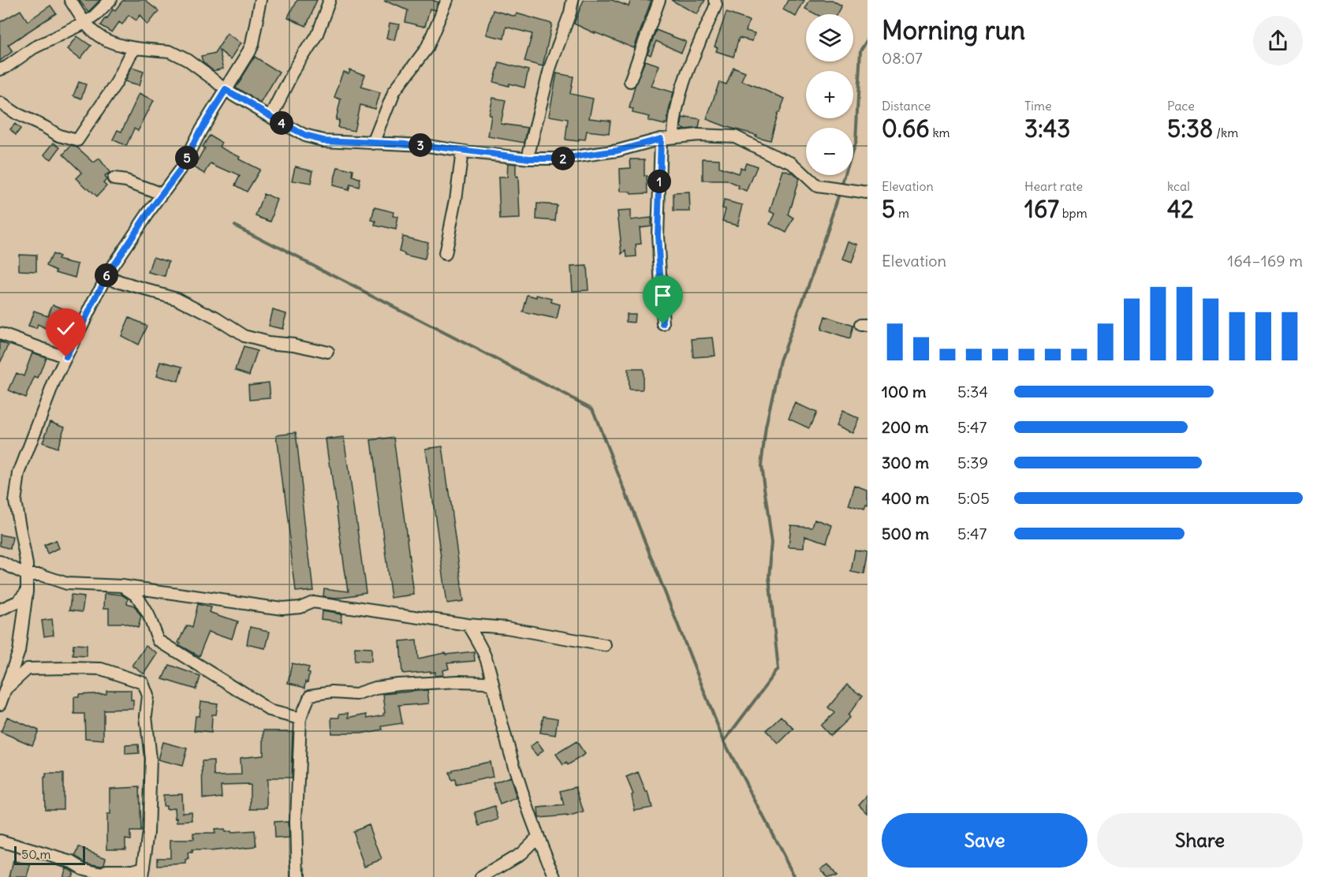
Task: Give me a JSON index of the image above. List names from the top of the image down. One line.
{"scale_bar":"50 m","page":{"heading":["Morning run","08:07"],"map_buttons":["+","−"],"stats":[["Distance","0.66 km"],["Time","3:43"],["Pace","5:38 /km"],["Elevation","5 m"],["Heart rate","167 bpm"],["kcal","42"]],"pins":["4","3","5","2","1","6"],"chart":["Elevation","164–169 m"],"list":[{"name":"100 m","note":"5:34"},{"name":"200 m","note":"5:47"},{"name":"300 m","note":"5:39"},{"name":"400 m","note":"5:05"},{"name":"500 m","note":"5:47"}],"buttons":["Save","Share"],"scale":"50 m"}}
